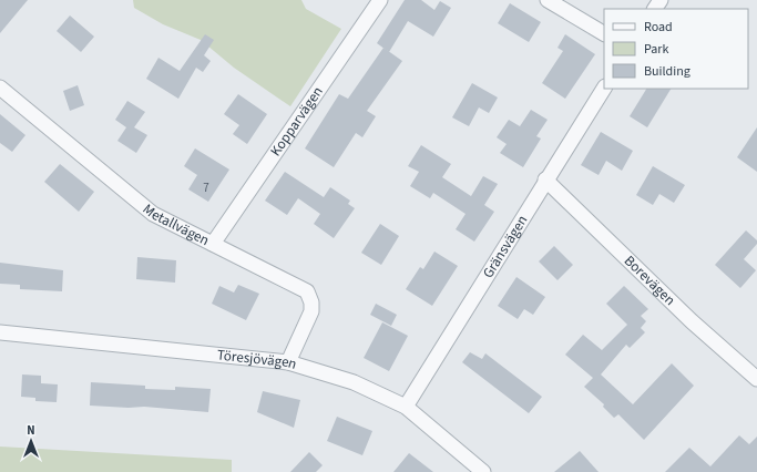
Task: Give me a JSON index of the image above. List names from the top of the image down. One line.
{"streets":{"street":["Kopparvägen","Metallvägen","Gränsvägen","Borevägen","Töresjövägen"]},"crossings":[["Kopparvägen","Metallvägen"],["Metallvägen","Töresjövägen"],["Gränsvägen","Borevägen"],["Gränsvägen","Töresjövägen"]],"house_numbers":["7"],"legend":["Road","Park","Building"],"north":"top"}
